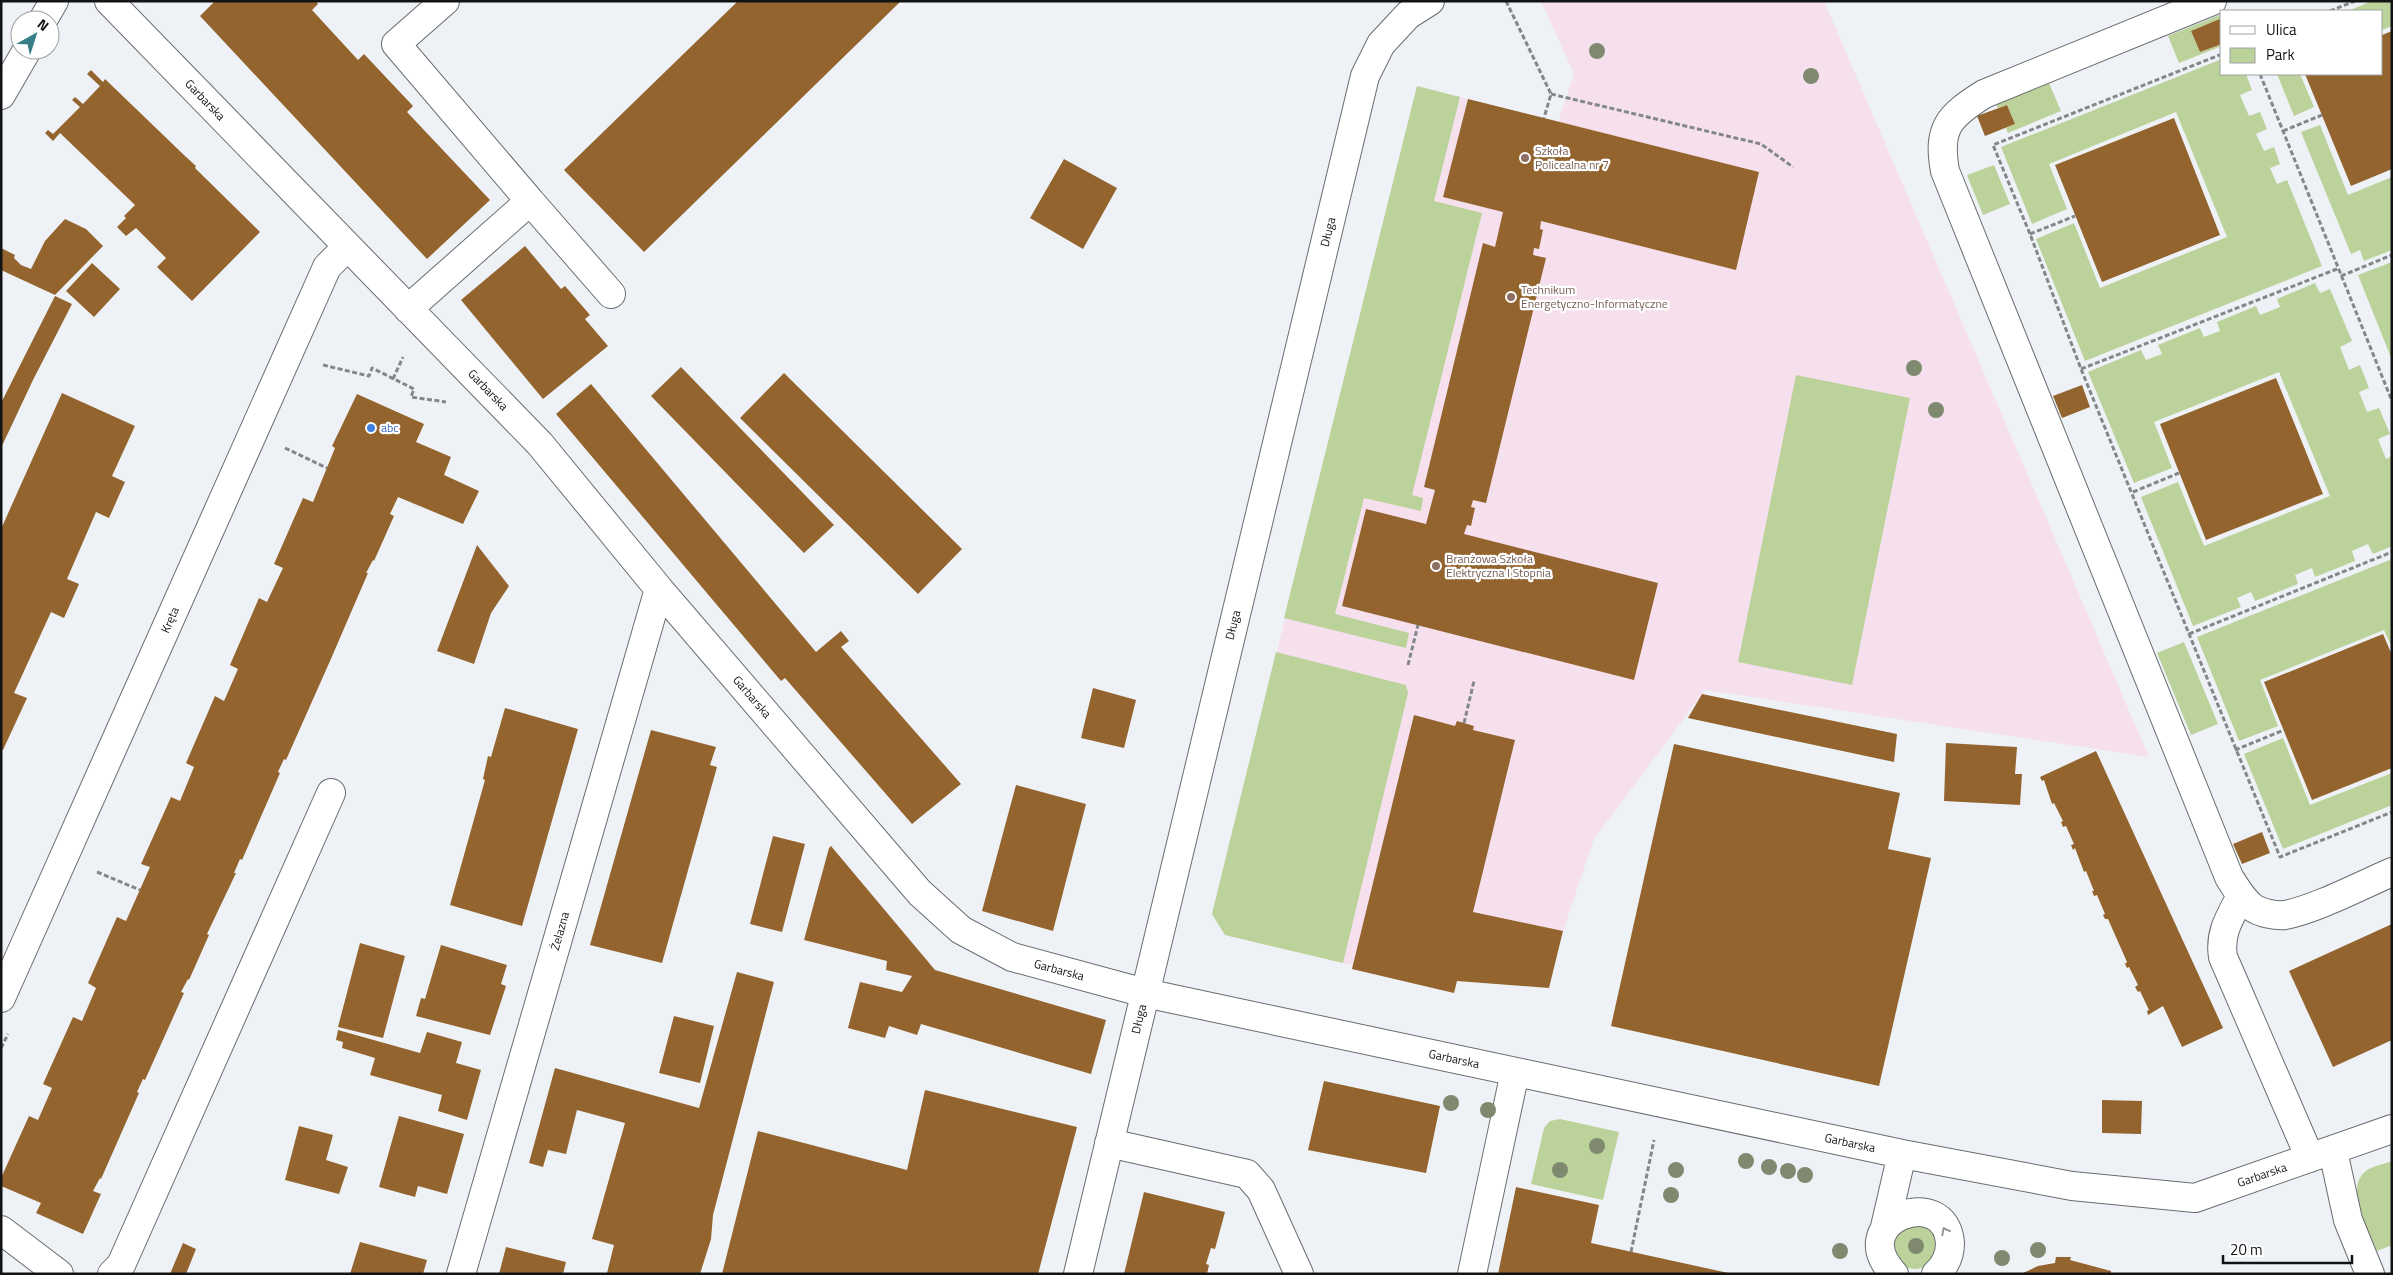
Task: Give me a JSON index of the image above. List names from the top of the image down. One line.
{"streets":{"street":["Garbarska","Długa","Kręta","Żelazna"]},"crossings":[["Garbarska","Długa"],["Garbarska","Kręta"],["Garbarska","Żelazna"]],"places":["Szkoła Policealna nr 7","Technikum Energetyczno-Informatyczne","abc","Branżowa Szkoła Elektryczna I Stopnia"],"legend":["Ulica","Park"],"scale_bar":"20 m","north":"top right"}
